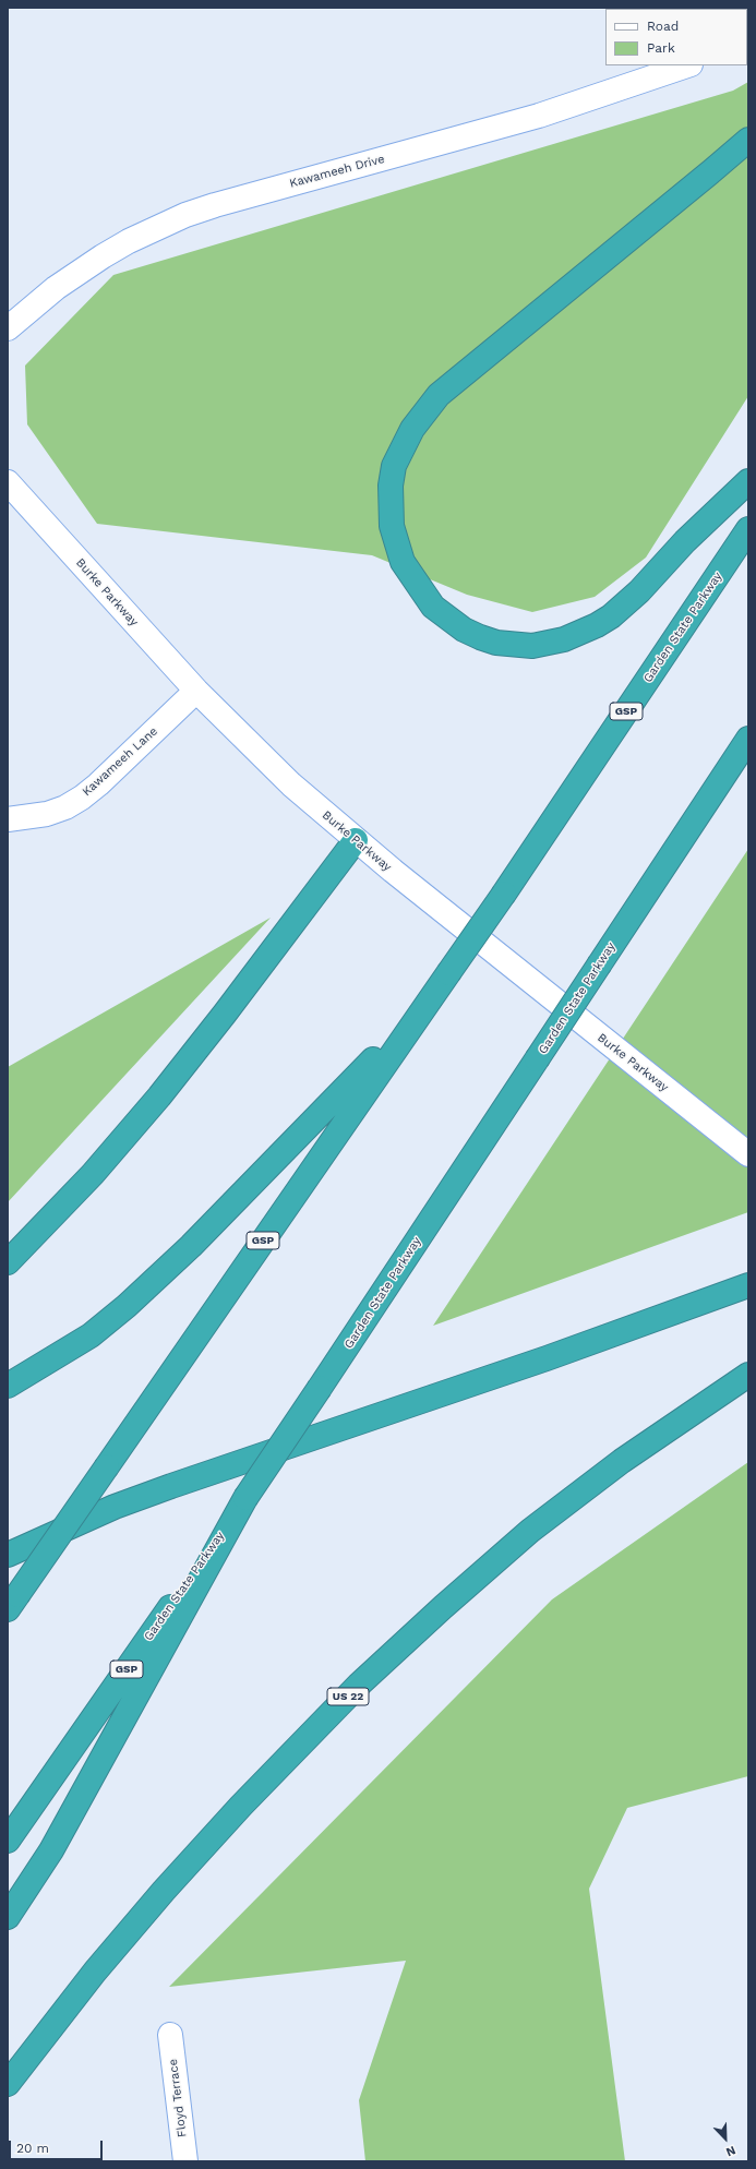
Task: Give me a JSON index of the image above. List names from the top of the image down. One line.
{"streets":{"highway":["Garden State Parkway","GSP","US 22"],"street":["Kawameeh Drive","Burke Parkway","Kawameeh Lane","Floyd Terrace"]},"crossings":[["Burke Parkway","Kawameeh Lane"]],"legend":["Road","Park"],"scale_bar":"20 m","north":"bottom right"}
